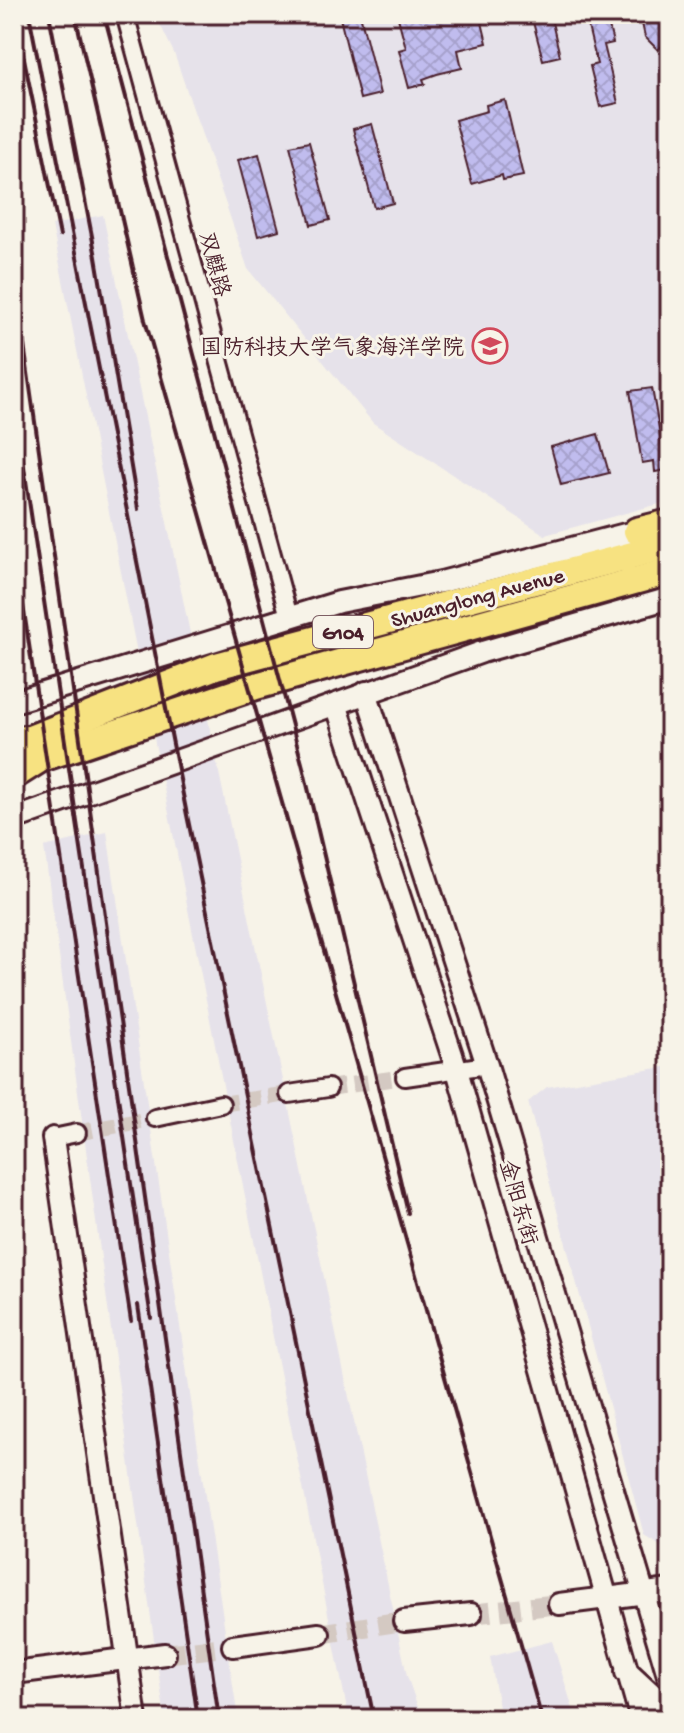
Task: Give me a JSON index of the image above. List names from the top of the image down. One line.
{"streets":{"highway":["Shuanglong Avenue","G104"],"street":["双麒路","金阳东街"]},"places":{"school or university":["国防科技大学气象海洋学院"]}}
